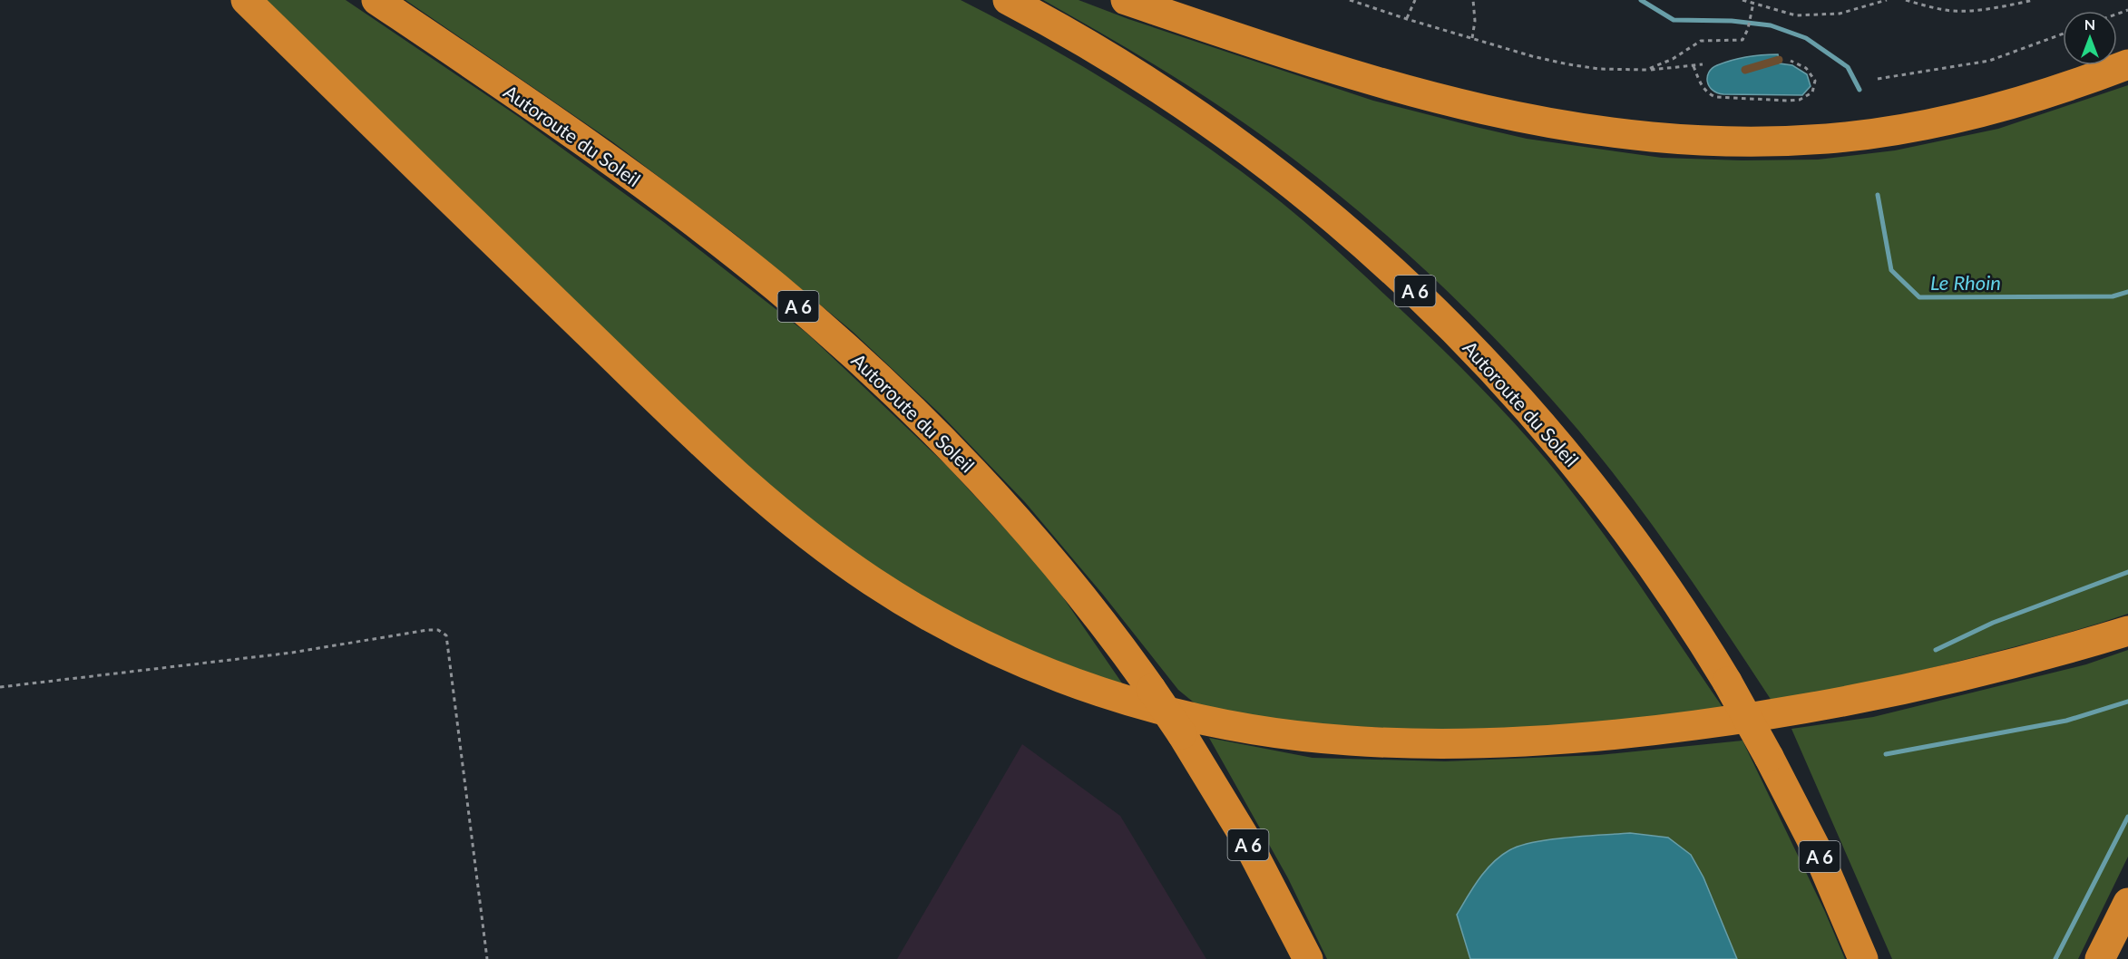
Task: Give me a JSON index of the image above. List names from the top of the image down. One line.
{"streets":{"highway":["Autoroute du Soleil","A 6"]},"water":["Le Rhoin"],"north":"top"}
